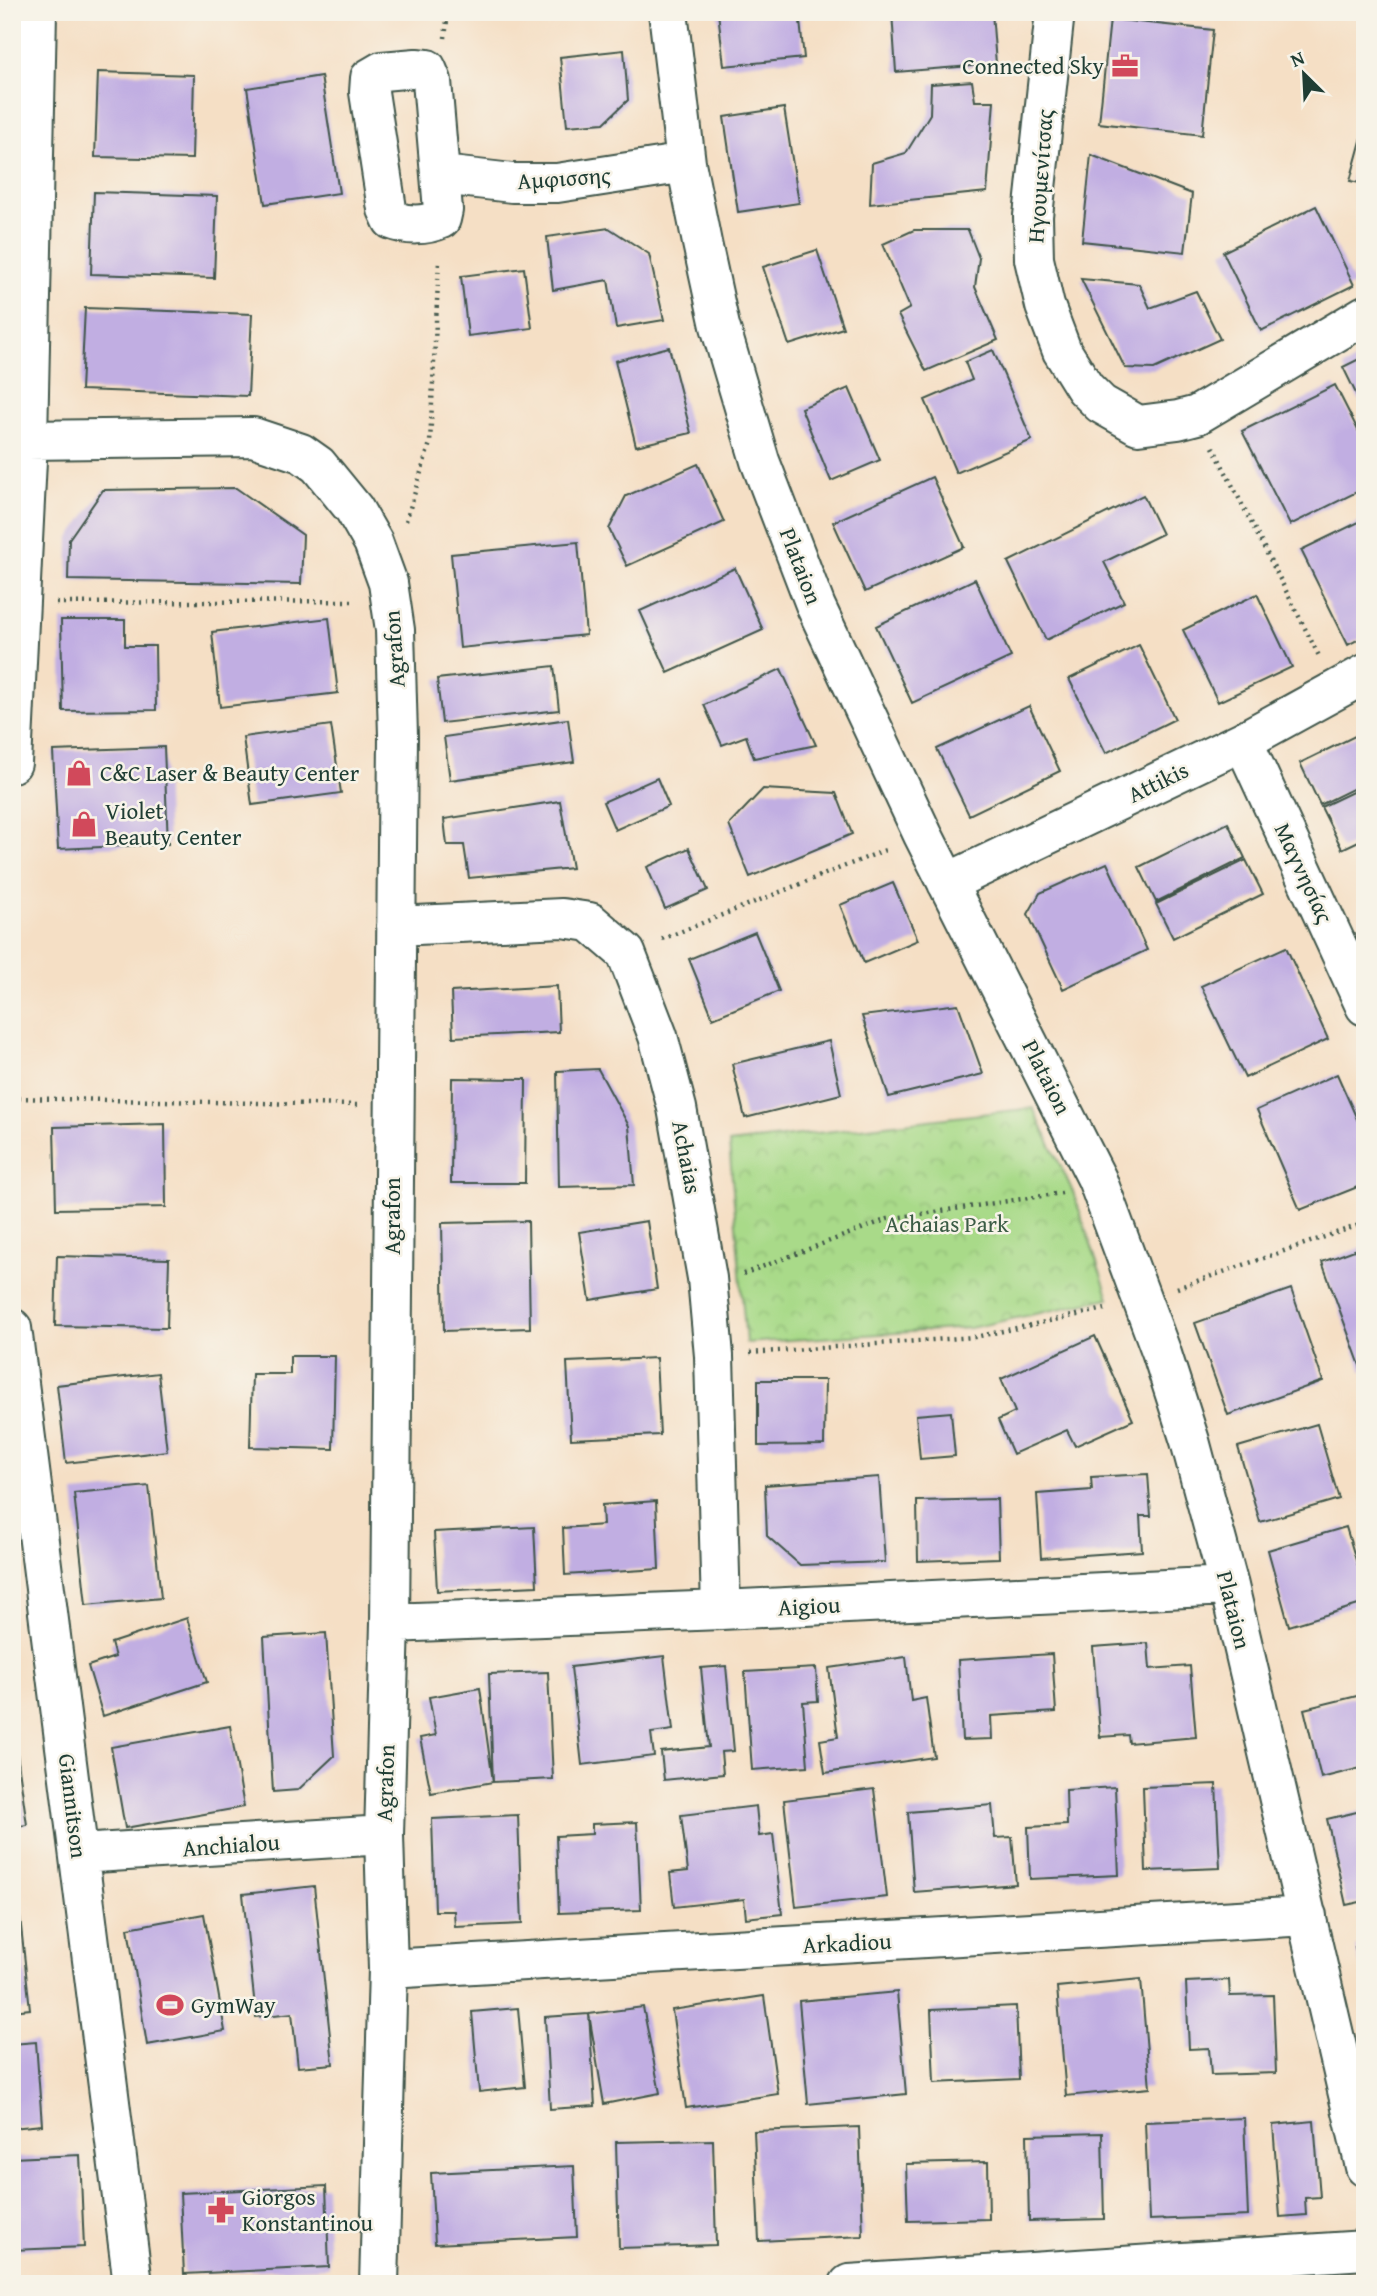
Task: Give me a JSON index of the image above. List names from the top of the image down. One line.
{"streets":{"street":["Ηγουμενίτσας","Αμφισσης","Plataion","Agrafon","Attikis","Μαγνησίας","Achaias","Aigiou","Giannitson","Anchialou","Arkadiou"]},"crossings":[["Αμφισσης","Plataion"],["Plataion","Attikis"],["Plataion","Aigiou"],["Plataion","Arkadiou"],["Agrafon","Achaias"],["Agrafon","Aigiou"],["Agrafon","Anchialou"],["Agrafon","Arkadiou"],["Attikis","Μαγνησίας"],["Achaias","Aigiou"],["Giannitson","Anchialou"]],"parks":["Achaias Park"],"places":{"office":["Connected Sky"],"shop":["C&C Laser & Beauty Center","Violet Beauty Center"],"sports":["GymWay"],"pharmacy":["Giorgos Konstantinou"]},"north":"top left"}
